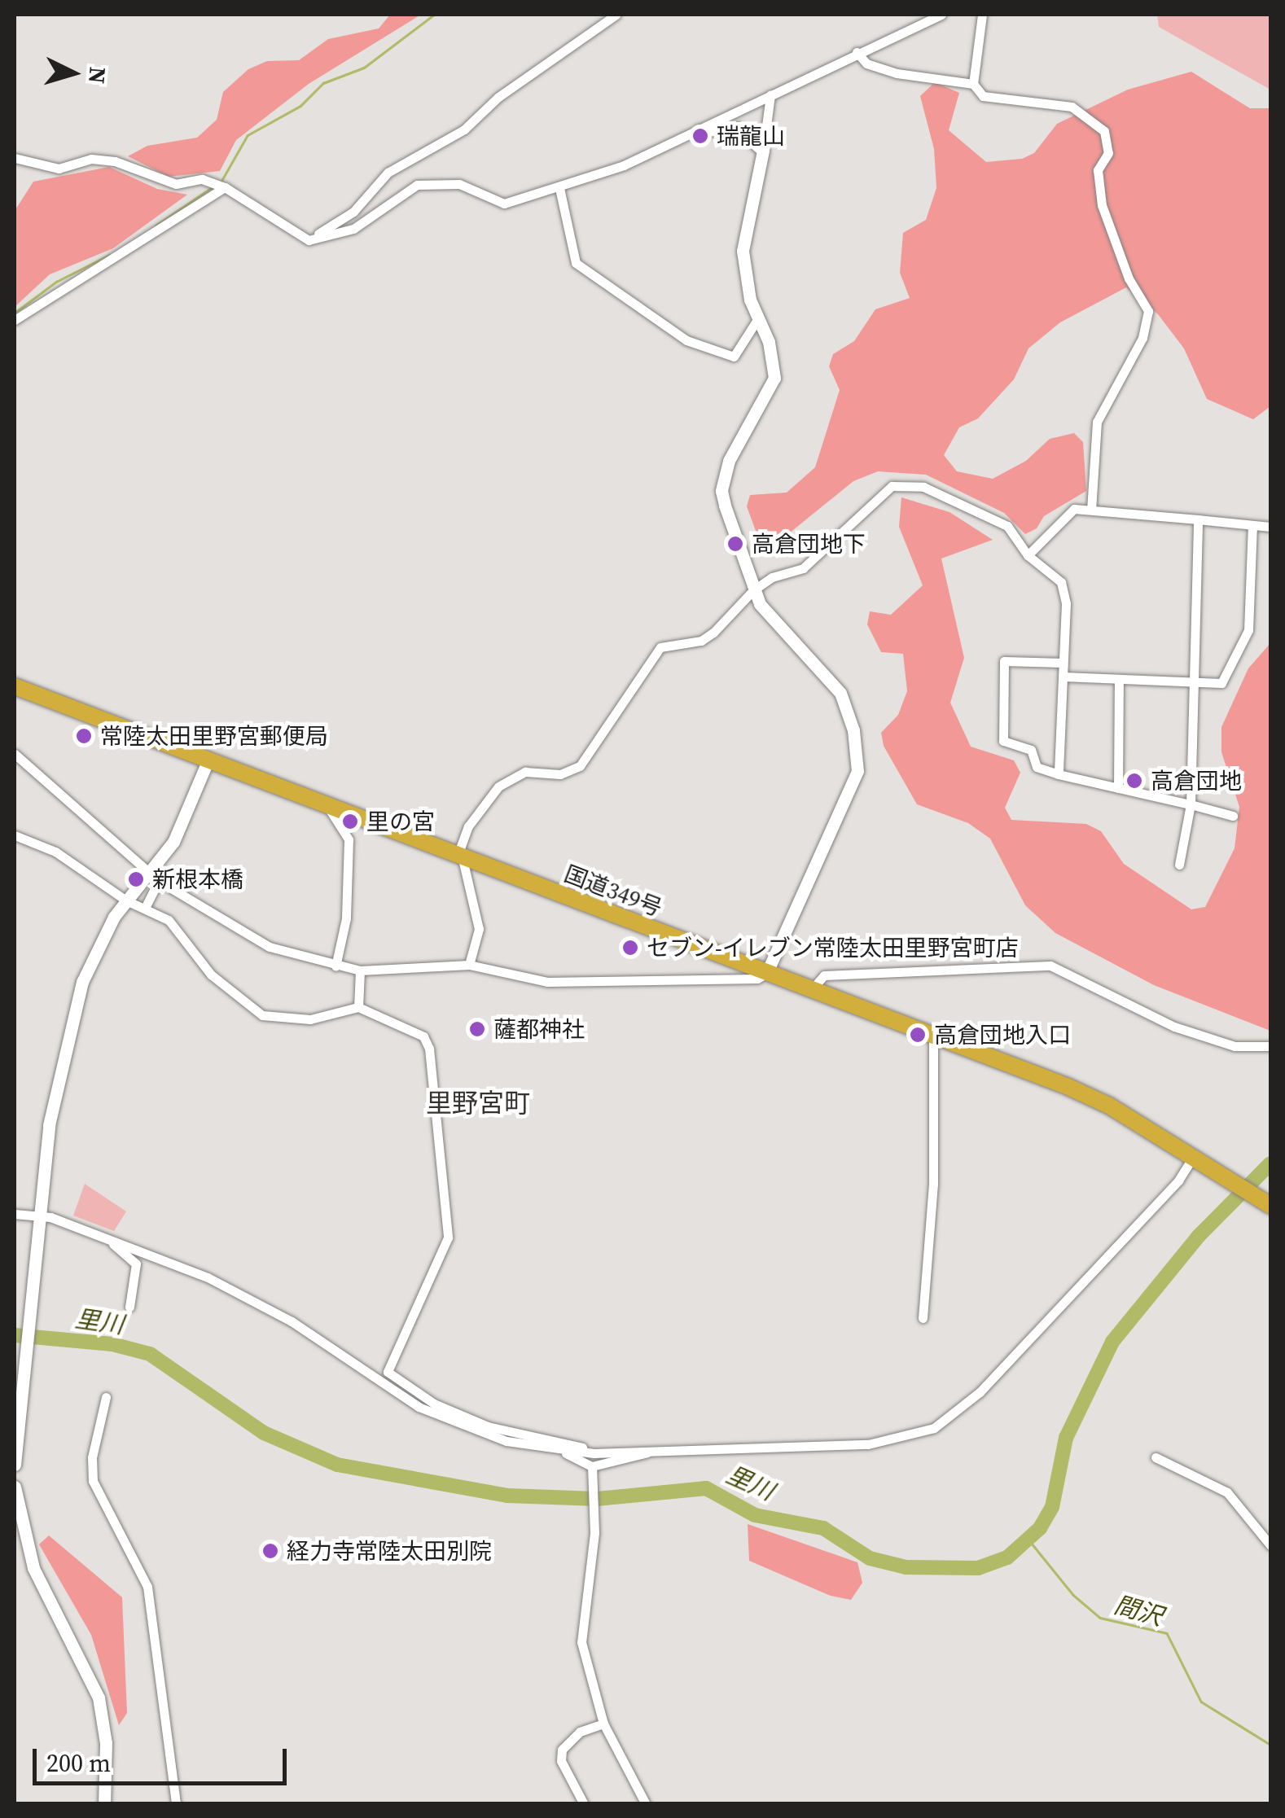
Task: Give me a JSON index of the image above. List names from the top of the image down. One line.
{"streets":{"highway":["国道349号"]},"districts":["里野宮町"],"water":["里川","間沢"],"places":["瑞龍山","高倉団地下","常陸太田里野宮郵便局","高倉団地","里の宮","新根本橋","セブン-イレブン常陸太田里野宮町店","薩都神社","高倉団地入口","経力寺常陸太田別院"],"scale_bar":"200 m","north":"right"}
